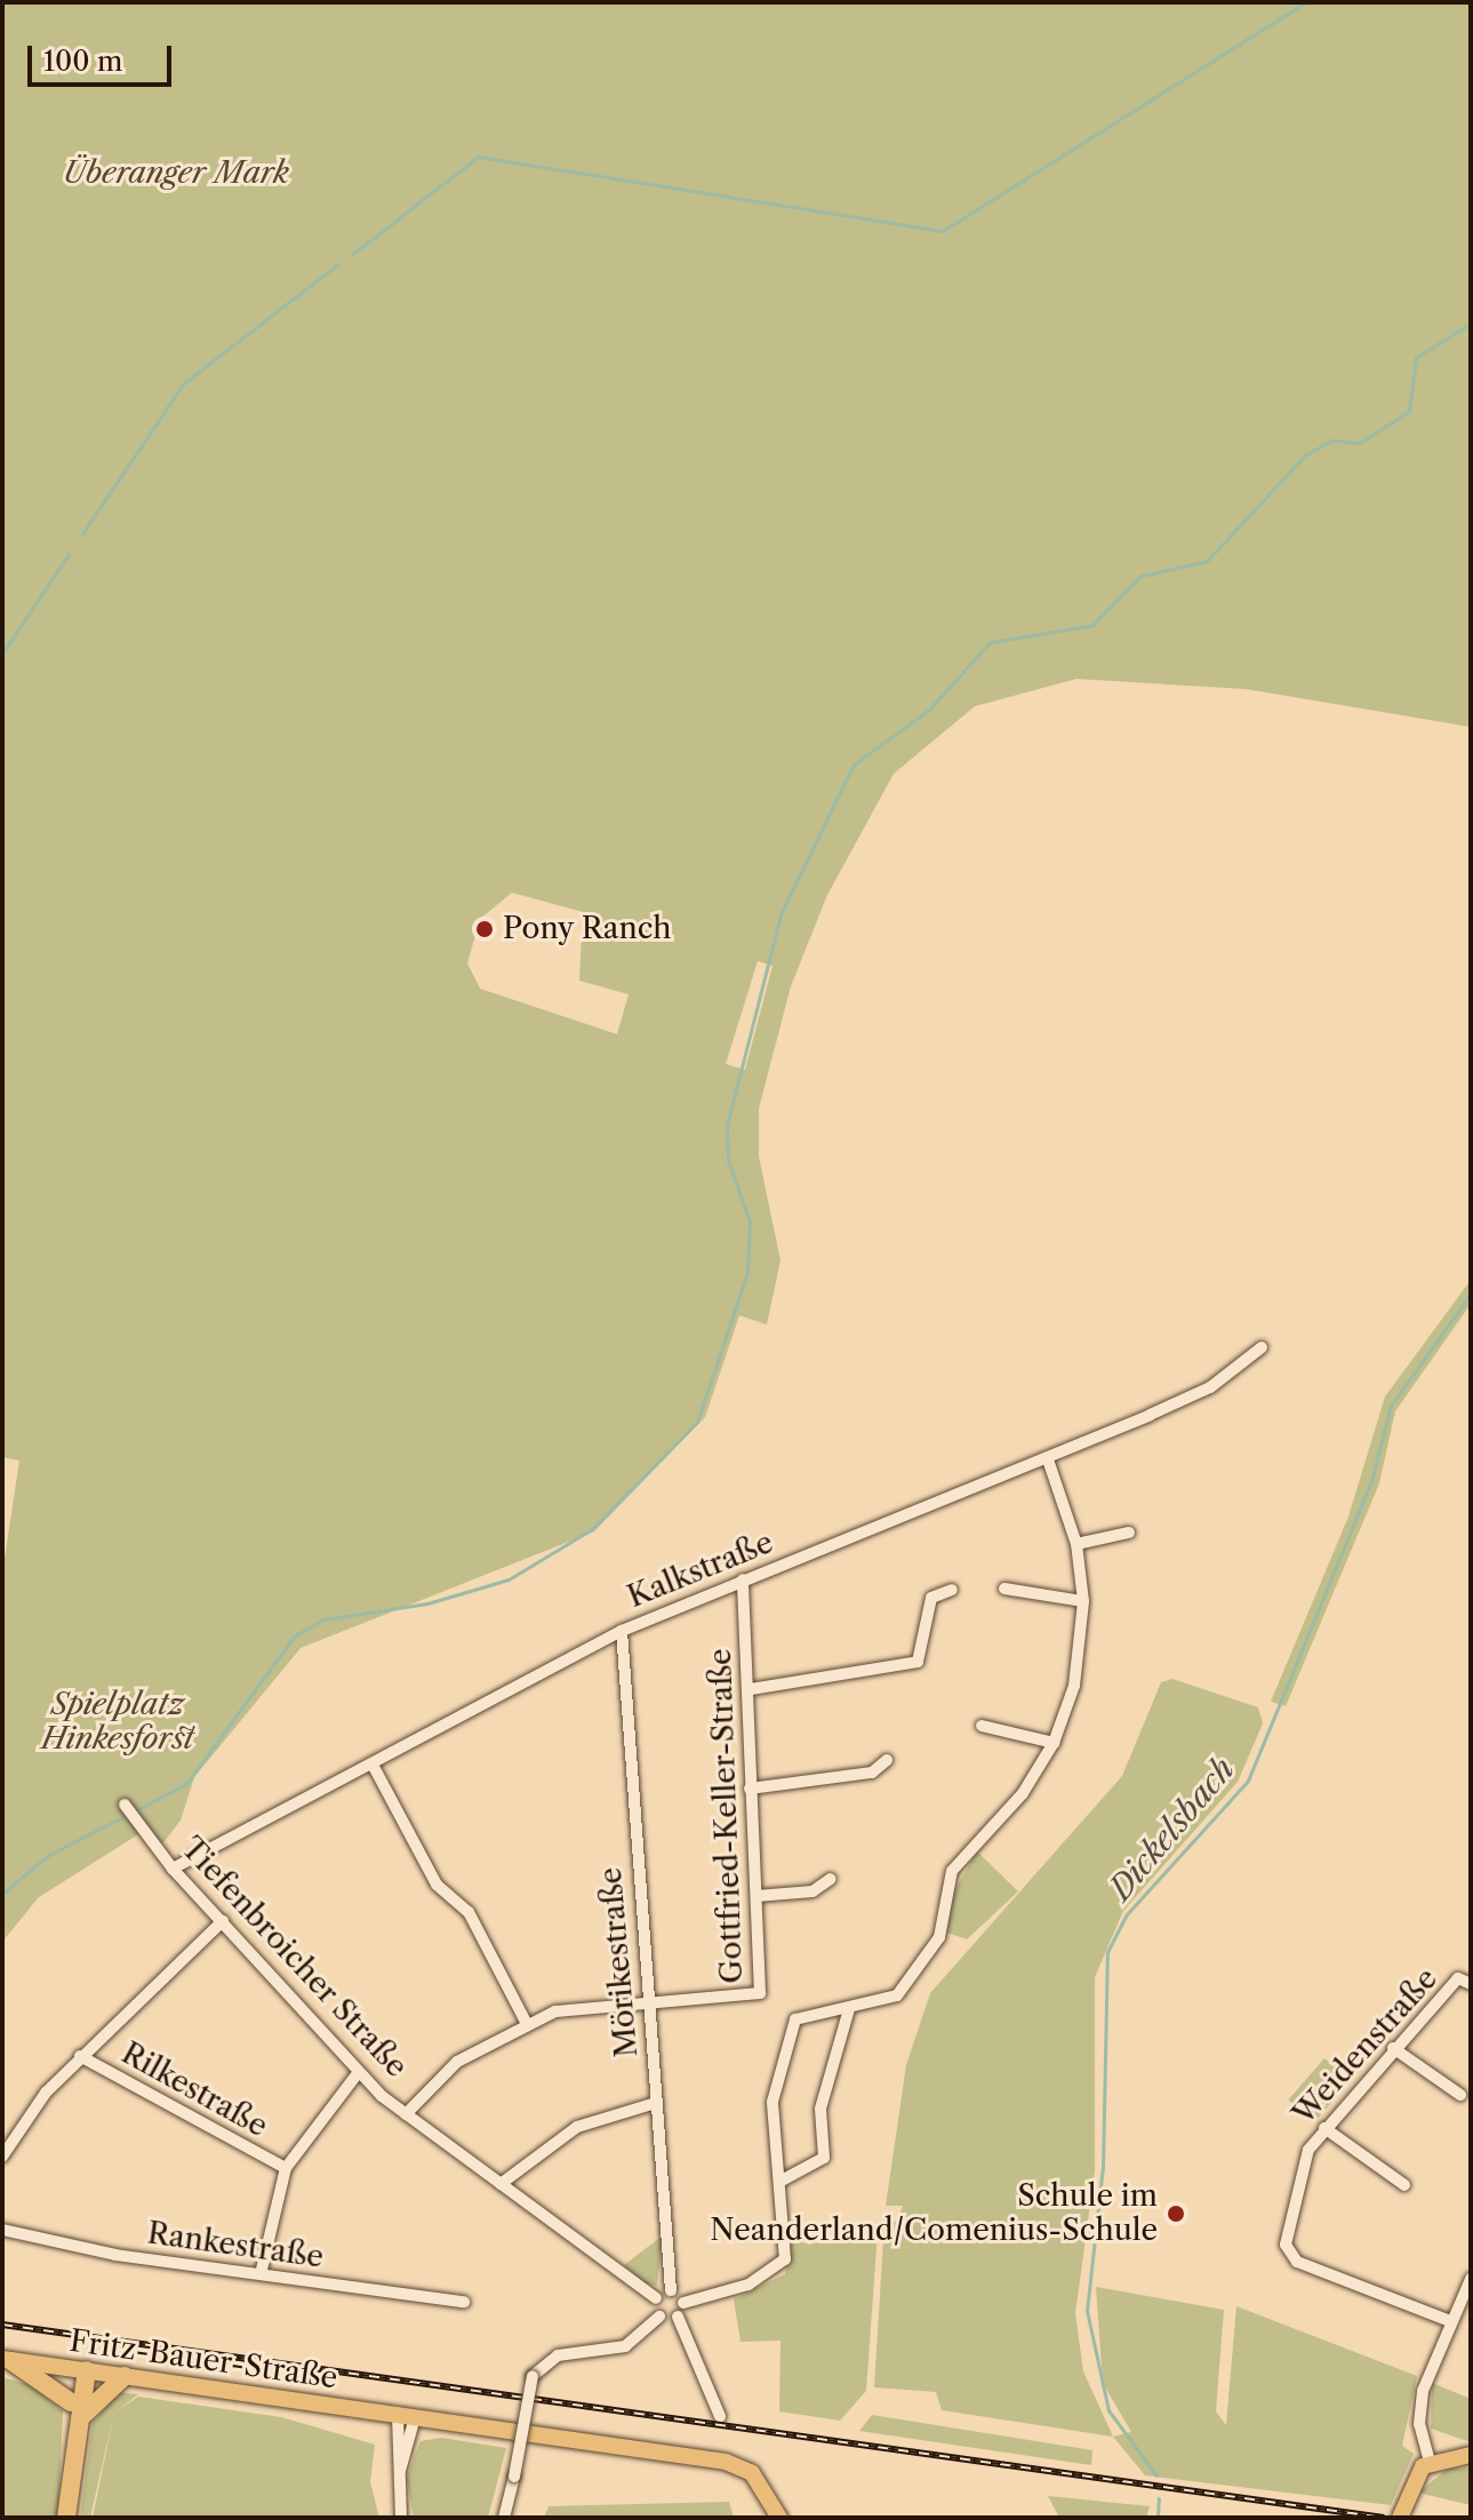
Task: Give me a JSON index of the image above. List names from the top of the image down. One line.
{"streets":{"main road":["Fritz-Bauer-Straße"],"street":["Kalkstraße","Gottfried-Keller-Straße","Tiefenbroicher Straße","Mörikestraße","Weidenstraße","Rilkestraße","Rankestraße"]},"crossings":[["Kalkstraße","Gottfried-Keller-Straße"],["Kalkstraße","Tiefenbroicher Straße"],["Kalkstraße","Mörikestraße"],["Gottfried-Keller-Straße","Mörikestraße"],["Tiefenbroicher Straße","Mörikestraße"]],"water":["Dickelsbach"],"parks":["Überanger Mark","Spielplatz Hinkesforst"],"places":["Pony Ranch","Schule im Neanderland/Comenius-Schule"],"scale_bar":"100 m"}
